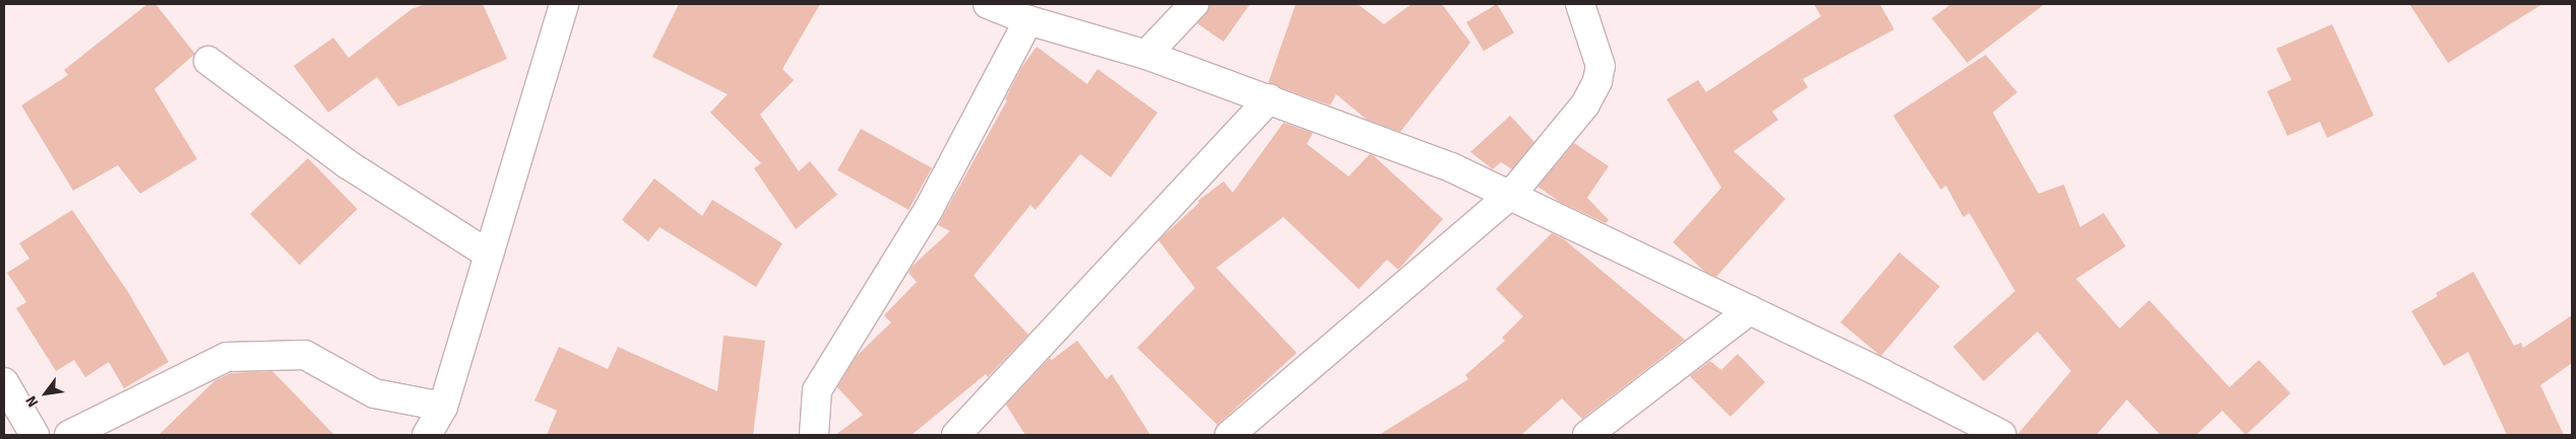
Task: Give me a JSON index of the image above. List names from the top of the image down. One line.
{"north":"bottom left"}
